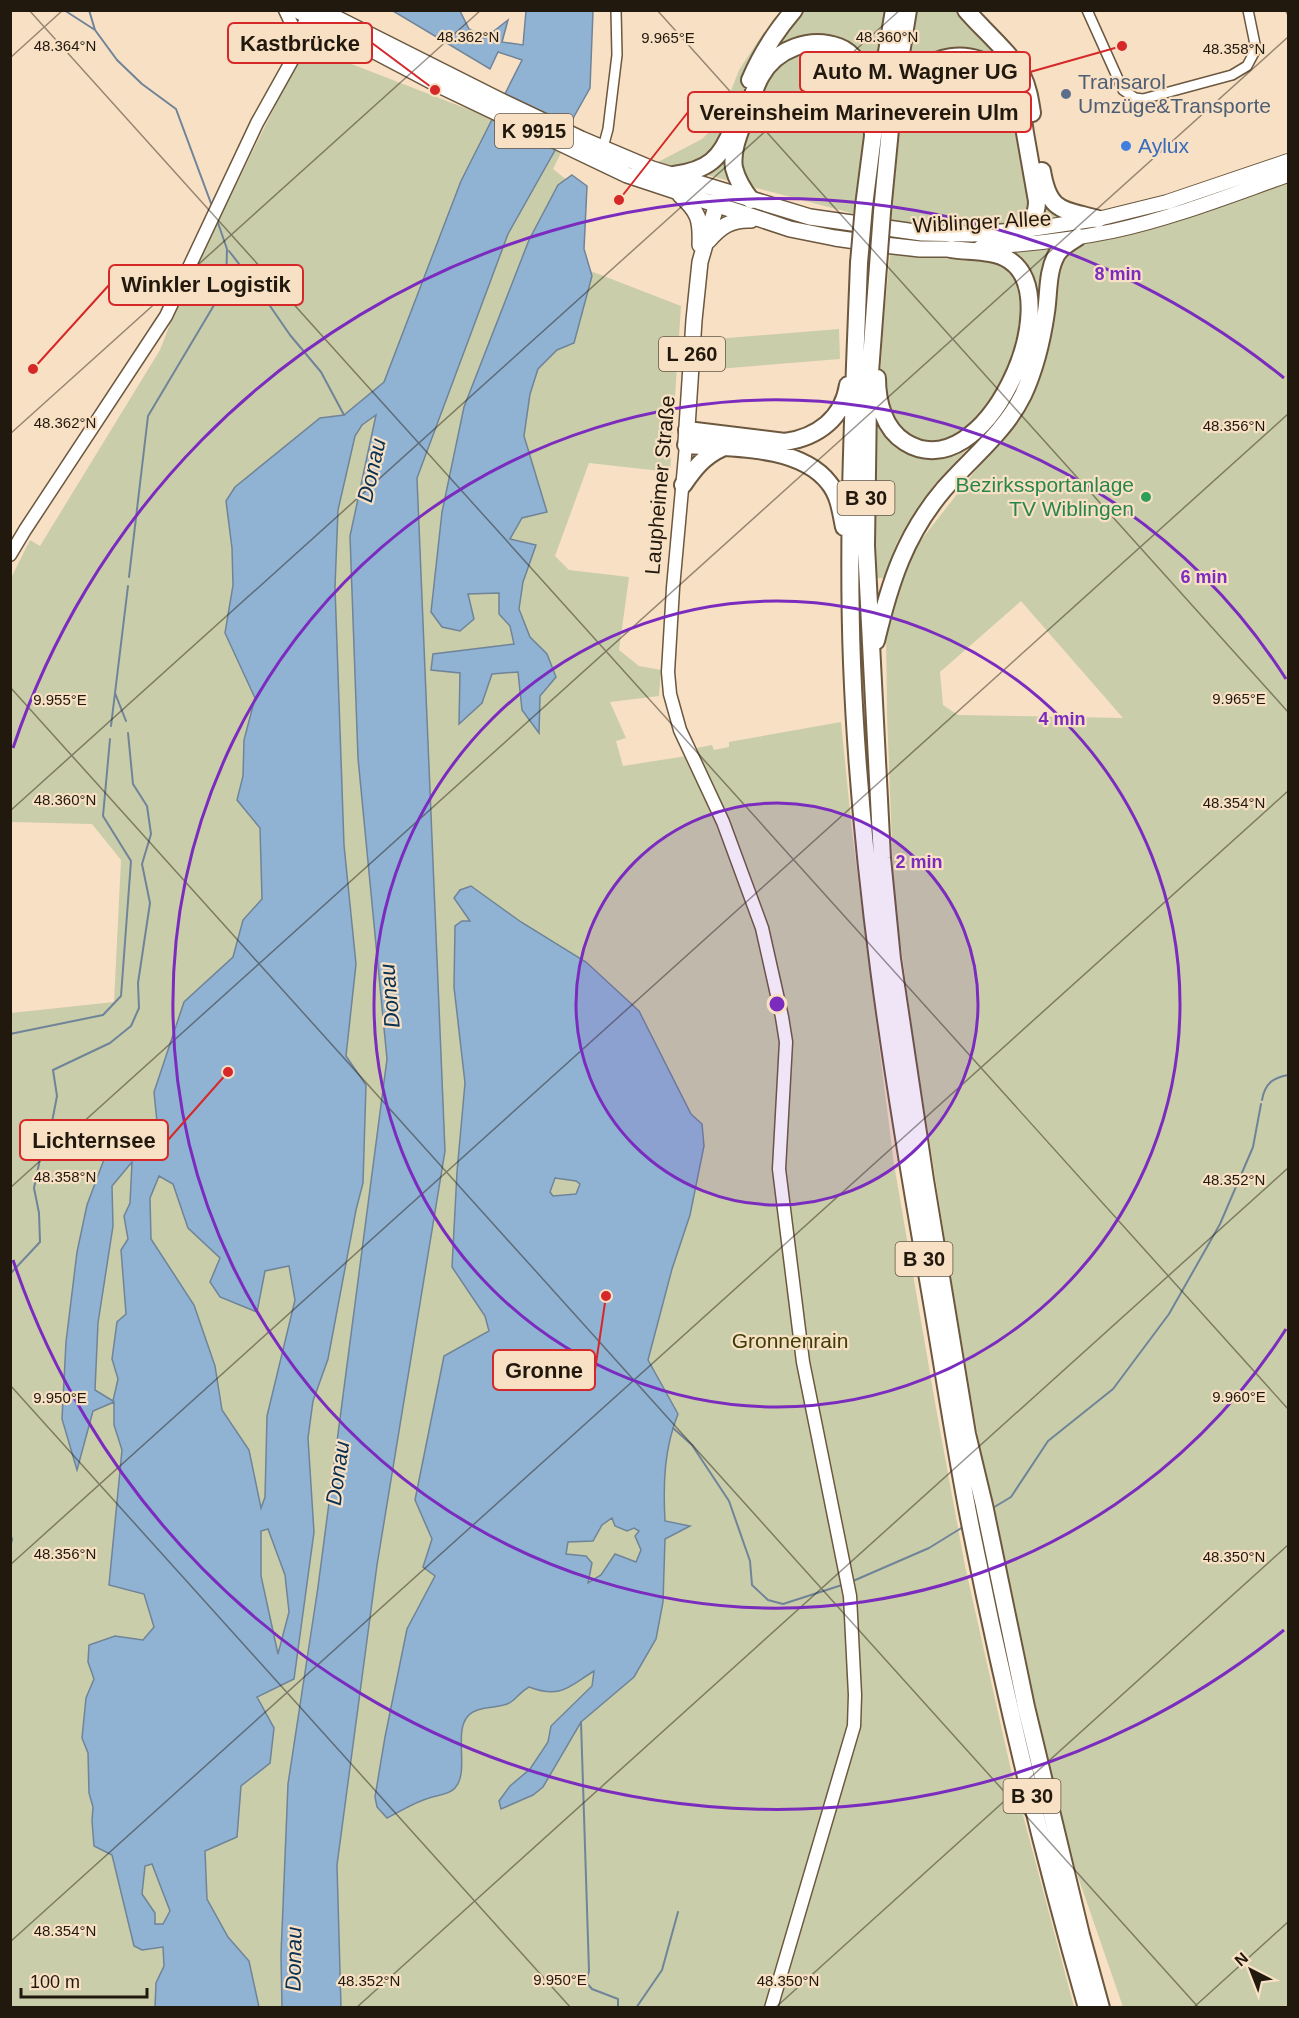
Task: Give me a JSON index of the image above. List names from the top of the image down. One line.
{"streets":{"highway":["B 30"],"main road":["K 9915","Wiblinger Allee","L 260","Laupheimer Straße"]},"crossings":[["K 9915","Wiblinger Allee"],["Wiblinger Allee","L 260"],["Wiblinger Allee","Laupheimer Straße"],["L 260","Laupheimer Straße"]],"water":["Donau"],"parks":["Gronnenrain"],"places":["Auto M. Wagner UG","Kastbrücke","Transarol Umzüge&Transporte","Aylux","Vereinsheim Marineverein Ulm","Winkler Logistik","Bezirkssportanlage TV Wiblingen","Lichternsee","Gronne"],"scale_bar":"100 m","north":"top left","coordinates":["48.360°N","48.362°N","9.965°E","48.364°N","48.358°N","48.356°N","9.955°E","48.354°N","48.352°N","9.960°E","9.950°E","48.350°N"],"rings":["8 min","6 min","4 min","2 min"]}
